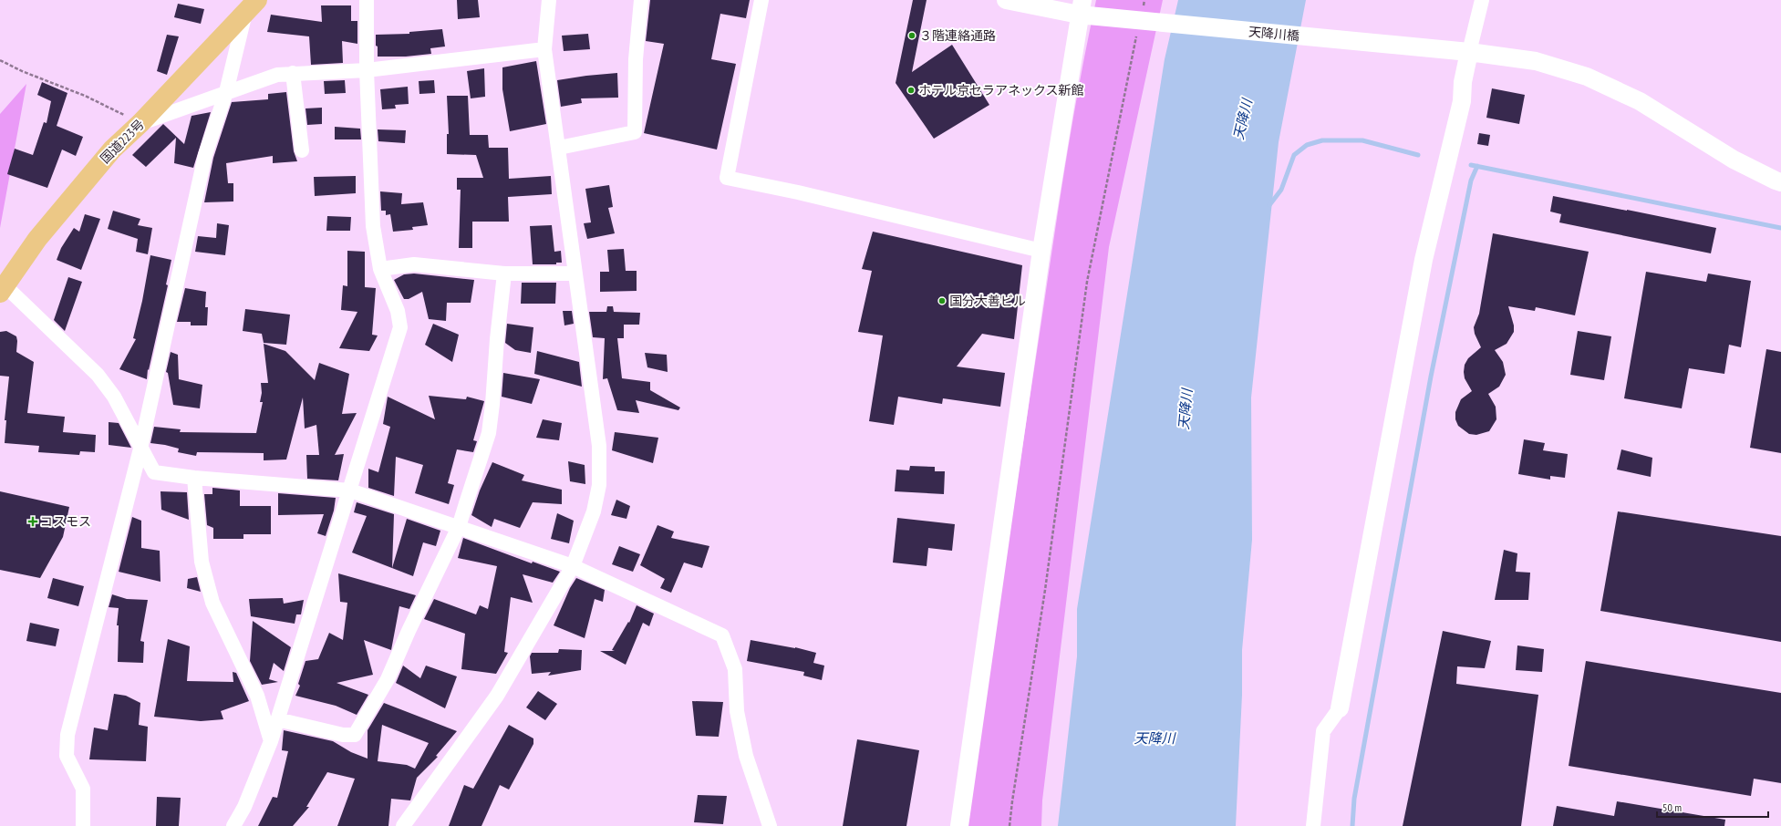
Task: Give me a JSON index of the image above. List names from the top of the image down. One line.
{"streets":{"highway":["国道223号"],"street":["天降川橋"]},"water":["天降川"],"places":{"other":["３階連絡通路","ホテル京セラアネックス新館","国分大善ビル"],"health":["コスモス"]},"scale_bar":"50 m"}
